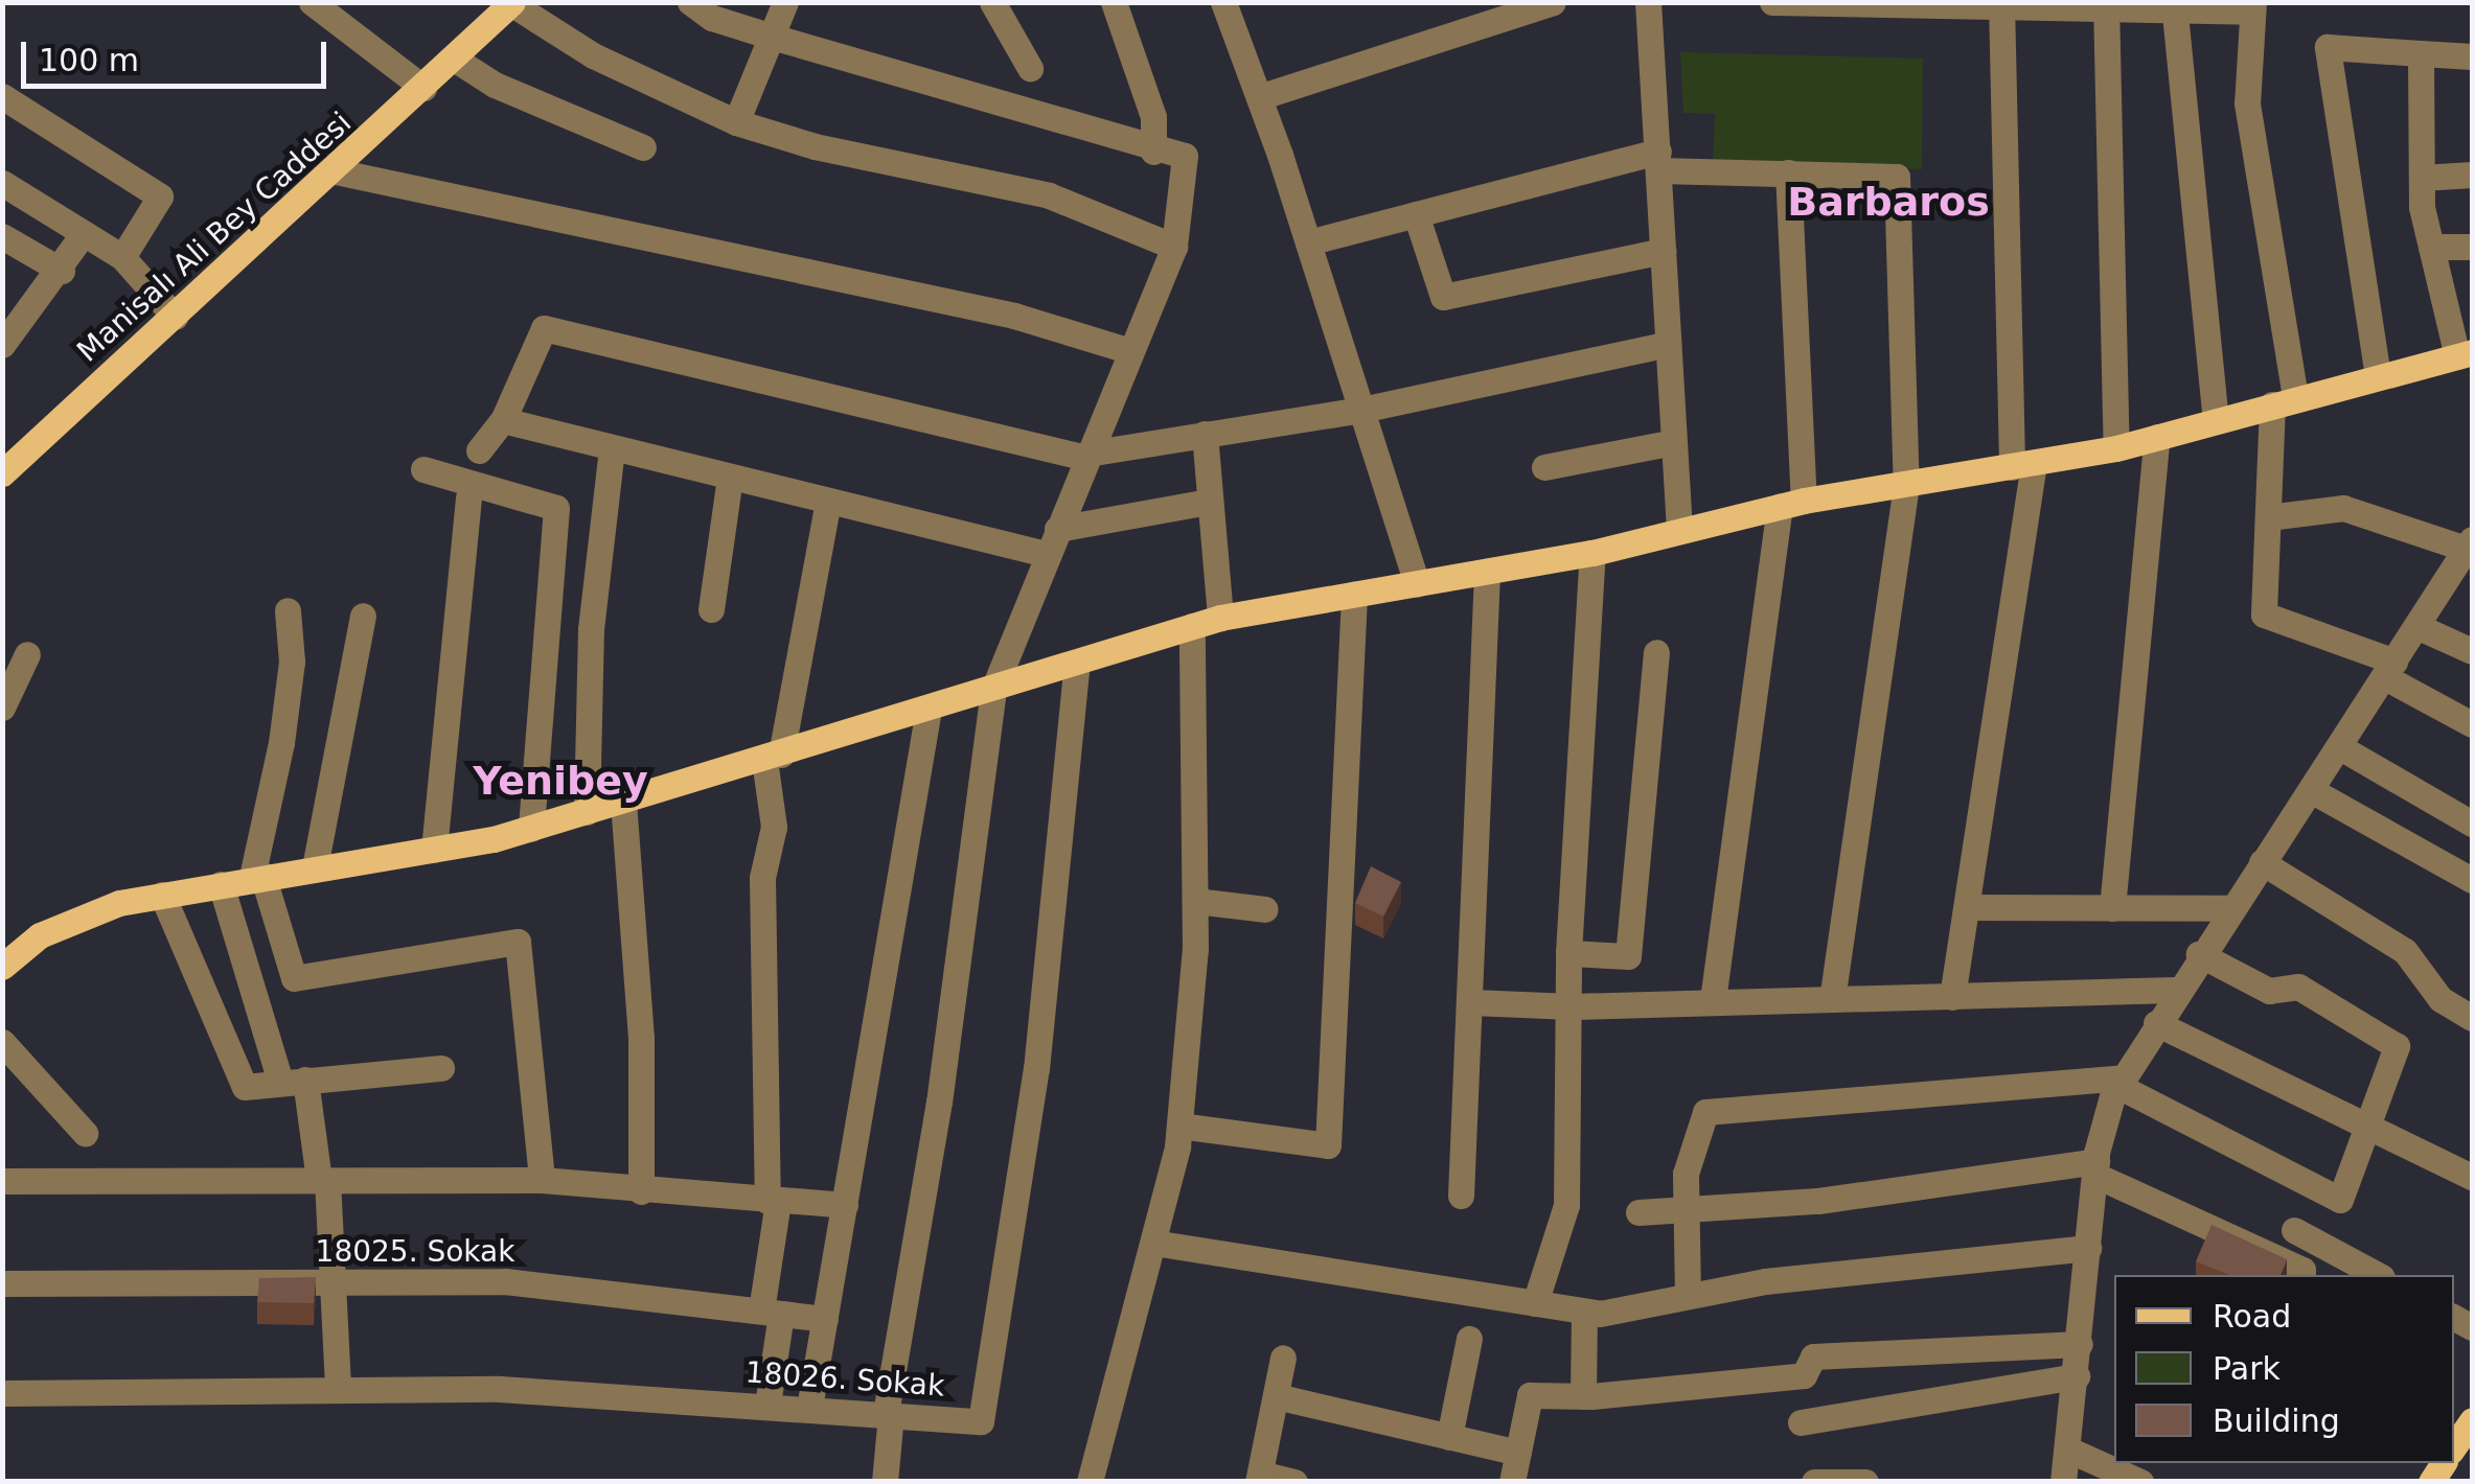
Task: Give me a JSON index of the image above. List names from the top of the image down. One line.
{"streets":{"main road":["Manisalı Ali Bey Caddesi"],"street":["18025. Sokak","18026. Sokak"]},"districts":["Barbaros","Yenibey"],"legend":["Road","Park","Building"],"scale_bar":"100 m"}
